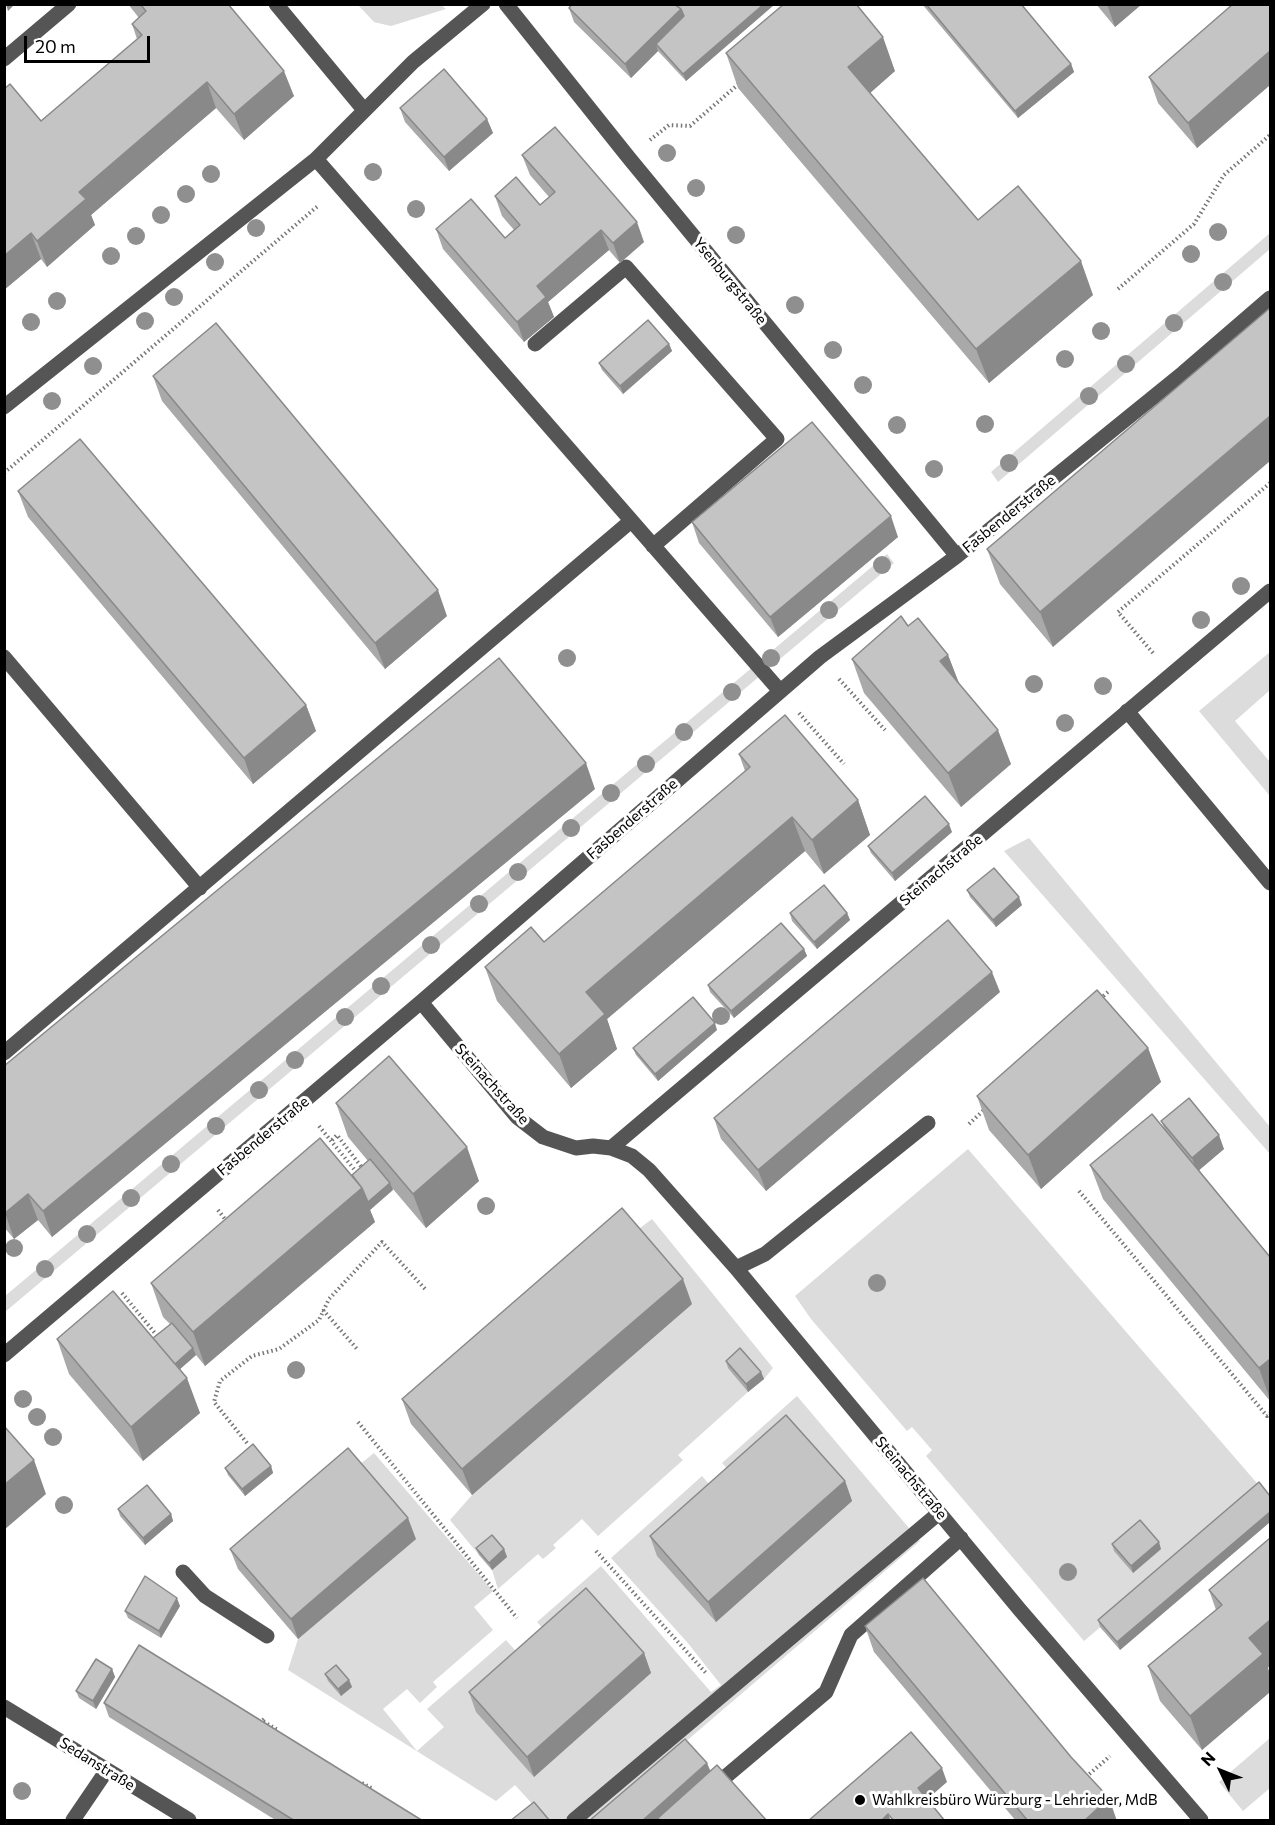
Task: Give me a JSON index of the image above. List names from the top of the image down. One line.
{"streets":{"street":["Ysenburgstraße","Fasbenderstraße","Steinachstraße","Sedanstraße"]},"crossings":[["Ysenburgstraße","Fasbenderstraße"],["Fasbenderstraße","Steinachstraße"]],"places":["Wahlkreisbüro Würzburg - Lehrieder, MdB"],"scale_bar":"20 m","north":"top left"}
